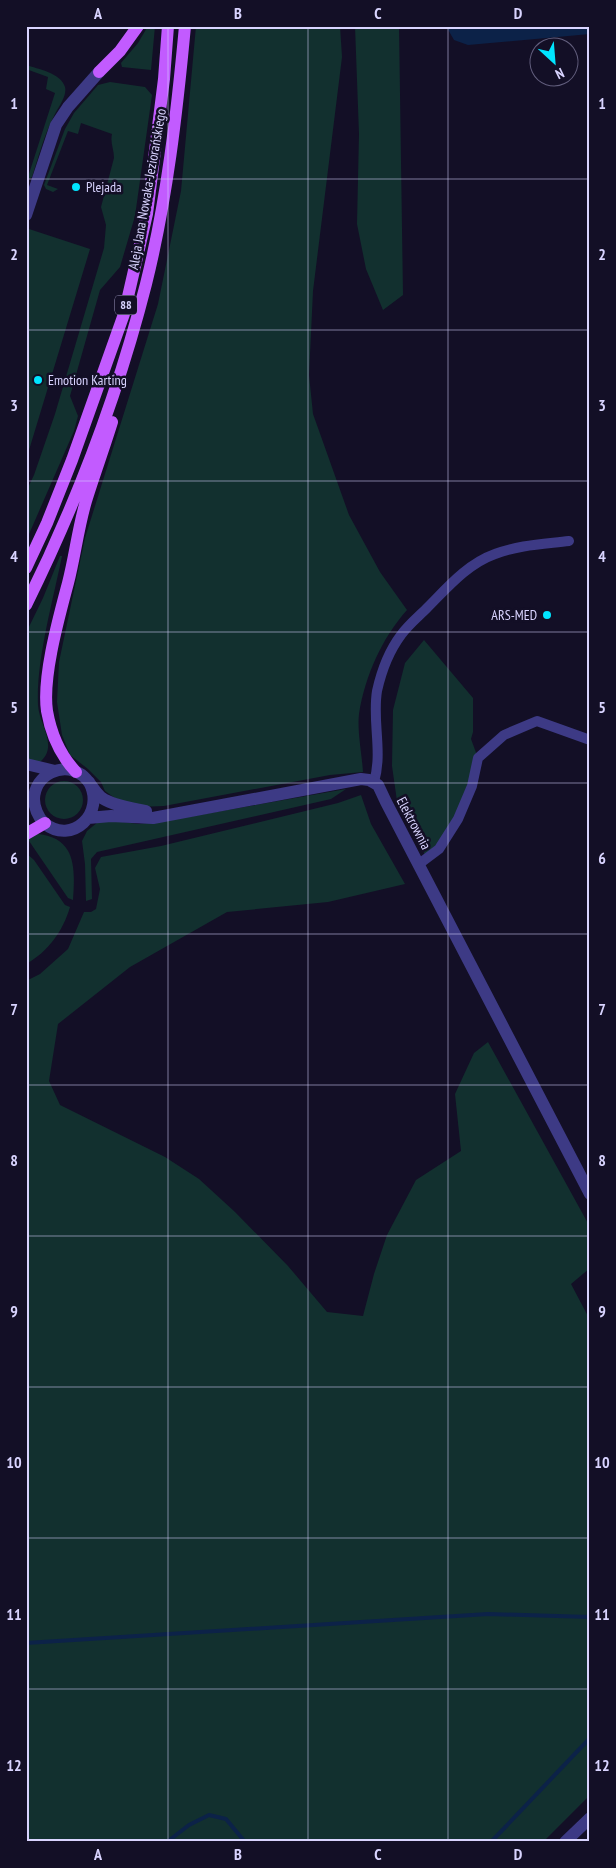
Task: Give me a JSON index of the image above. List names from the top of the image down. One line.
{"streets":{"main road":["Aleja Jana Nowaka-Jeziorańskiego","88"],"street":["Elektrownia"]},"places":["Plejada","Emotion Karting","ARS-MED"],"north":"bottom right","grid":{"columns":["A","B","C","D"],"rows":["1","2","3","4","5","6","7","8","9","10","11","12"]}}
